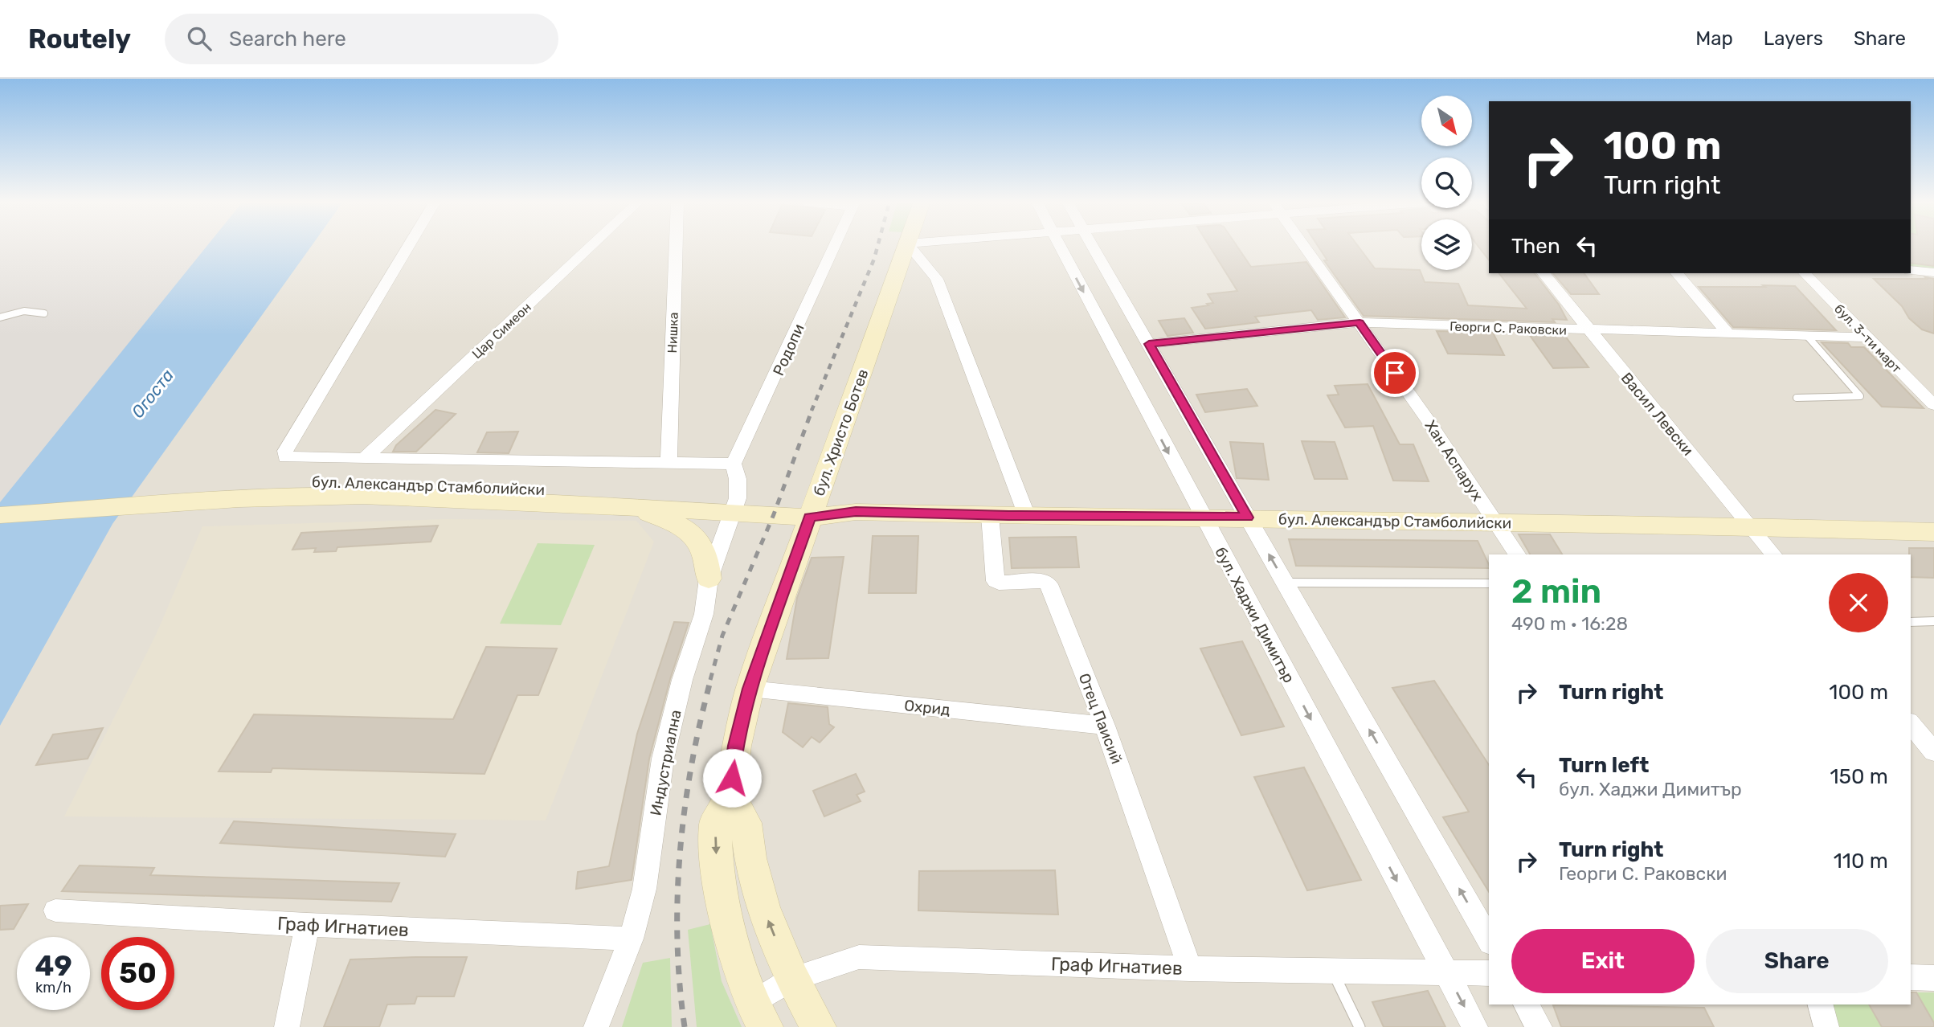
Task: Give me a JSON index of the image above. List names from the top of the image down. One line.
{"streets":{"main road":["бул. Христо Ботев","бул. Александър Стамболийски"],"street":["Георги С. Раковски","Цар Симеон","Нишка","бул. 3-ти март","Родопи","Васил Левски","Хан Аспарух","бул. Хаджи Димитър","Охрид","Отец Паисий","Индустриална","Граф Игнатиев"]},"crossings":[["Георги С. Раковски","бул. 3-ти март"],["Георги С. Раковски","Васил Левски"],["Георги С. Раковски","Хан Аспарух"],["Васил Левски","бул. Александър Стамболийски"],["бул. Христо Ботев","бул. Александър Стамболийски"],["бул. Христо Ботев","Охрид"],["бул. Христо Ботев","Граф Игнатиев"],["Хан Аспарух","бул. Александър Стамболийски"],["бул. Александър Стамболийски","бул. Хаджи Димитър"],["бул. Александър Стамболийски","Отец Паисий"],["бул. Александър Стамболийски","Индустриална"],["бул. Хаджи Димитър","Граф Игнатиев"],["Охрид","Отец Паисий"],["Отец Паисий","Граф Игнатиев"],["Индустриална","Граф Игнатиев"]],"water":["Огоста"],"north":"bottom right","page":{"header":"Routely","search":"Search here","nav":["Map","Layers","Share"],"turn":["100 m","Turn right"],"then":"Then","heading":["2 min","490 m · 16:28"],"list":[{"name":"Turn right","value":"100 m"},{"name":"Turn left","note":"бул. Хаджи Димитър","value":"150 m"},{"name":"Turn right","note":"Георги С. Раковски","value":"110 m"}],"buttons":["Exit","Share"],"speed":"49 km/h","limit":"50"}}
